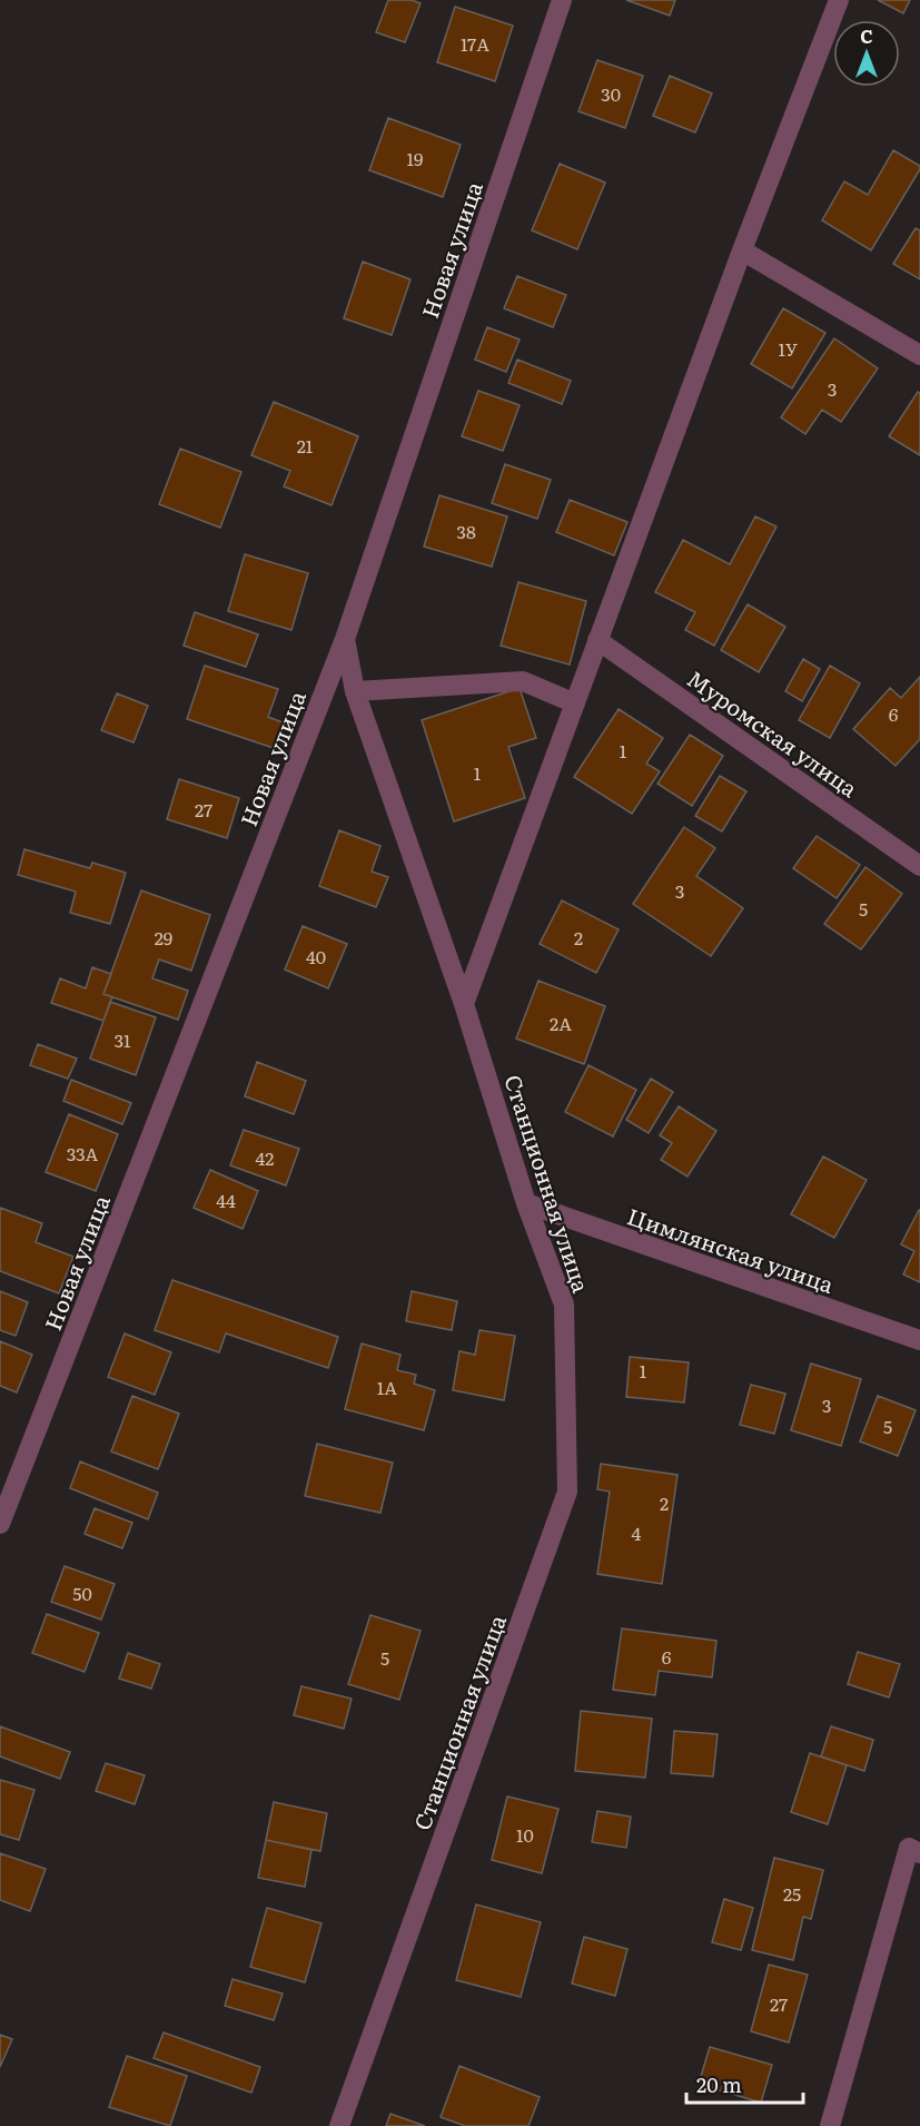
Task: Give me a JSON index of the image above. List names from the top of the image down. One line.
{"streets":{"street":["Новая улица","Муромская улица","Станционная улица","Цимлянская улица"]},"crossings":[["Новая улица","Станционная улица"],["Станционная улица","Цимлянская улица"]],"house_numbers":["17А","30","19","1У","3","21","38","6","1","1","27","3","5","29","2","40","2А","31","33А","42","44","1","1А","3","5","2","4","50","6","5","10","25","27"],"scale_bar":"20 m","north":"top"}
